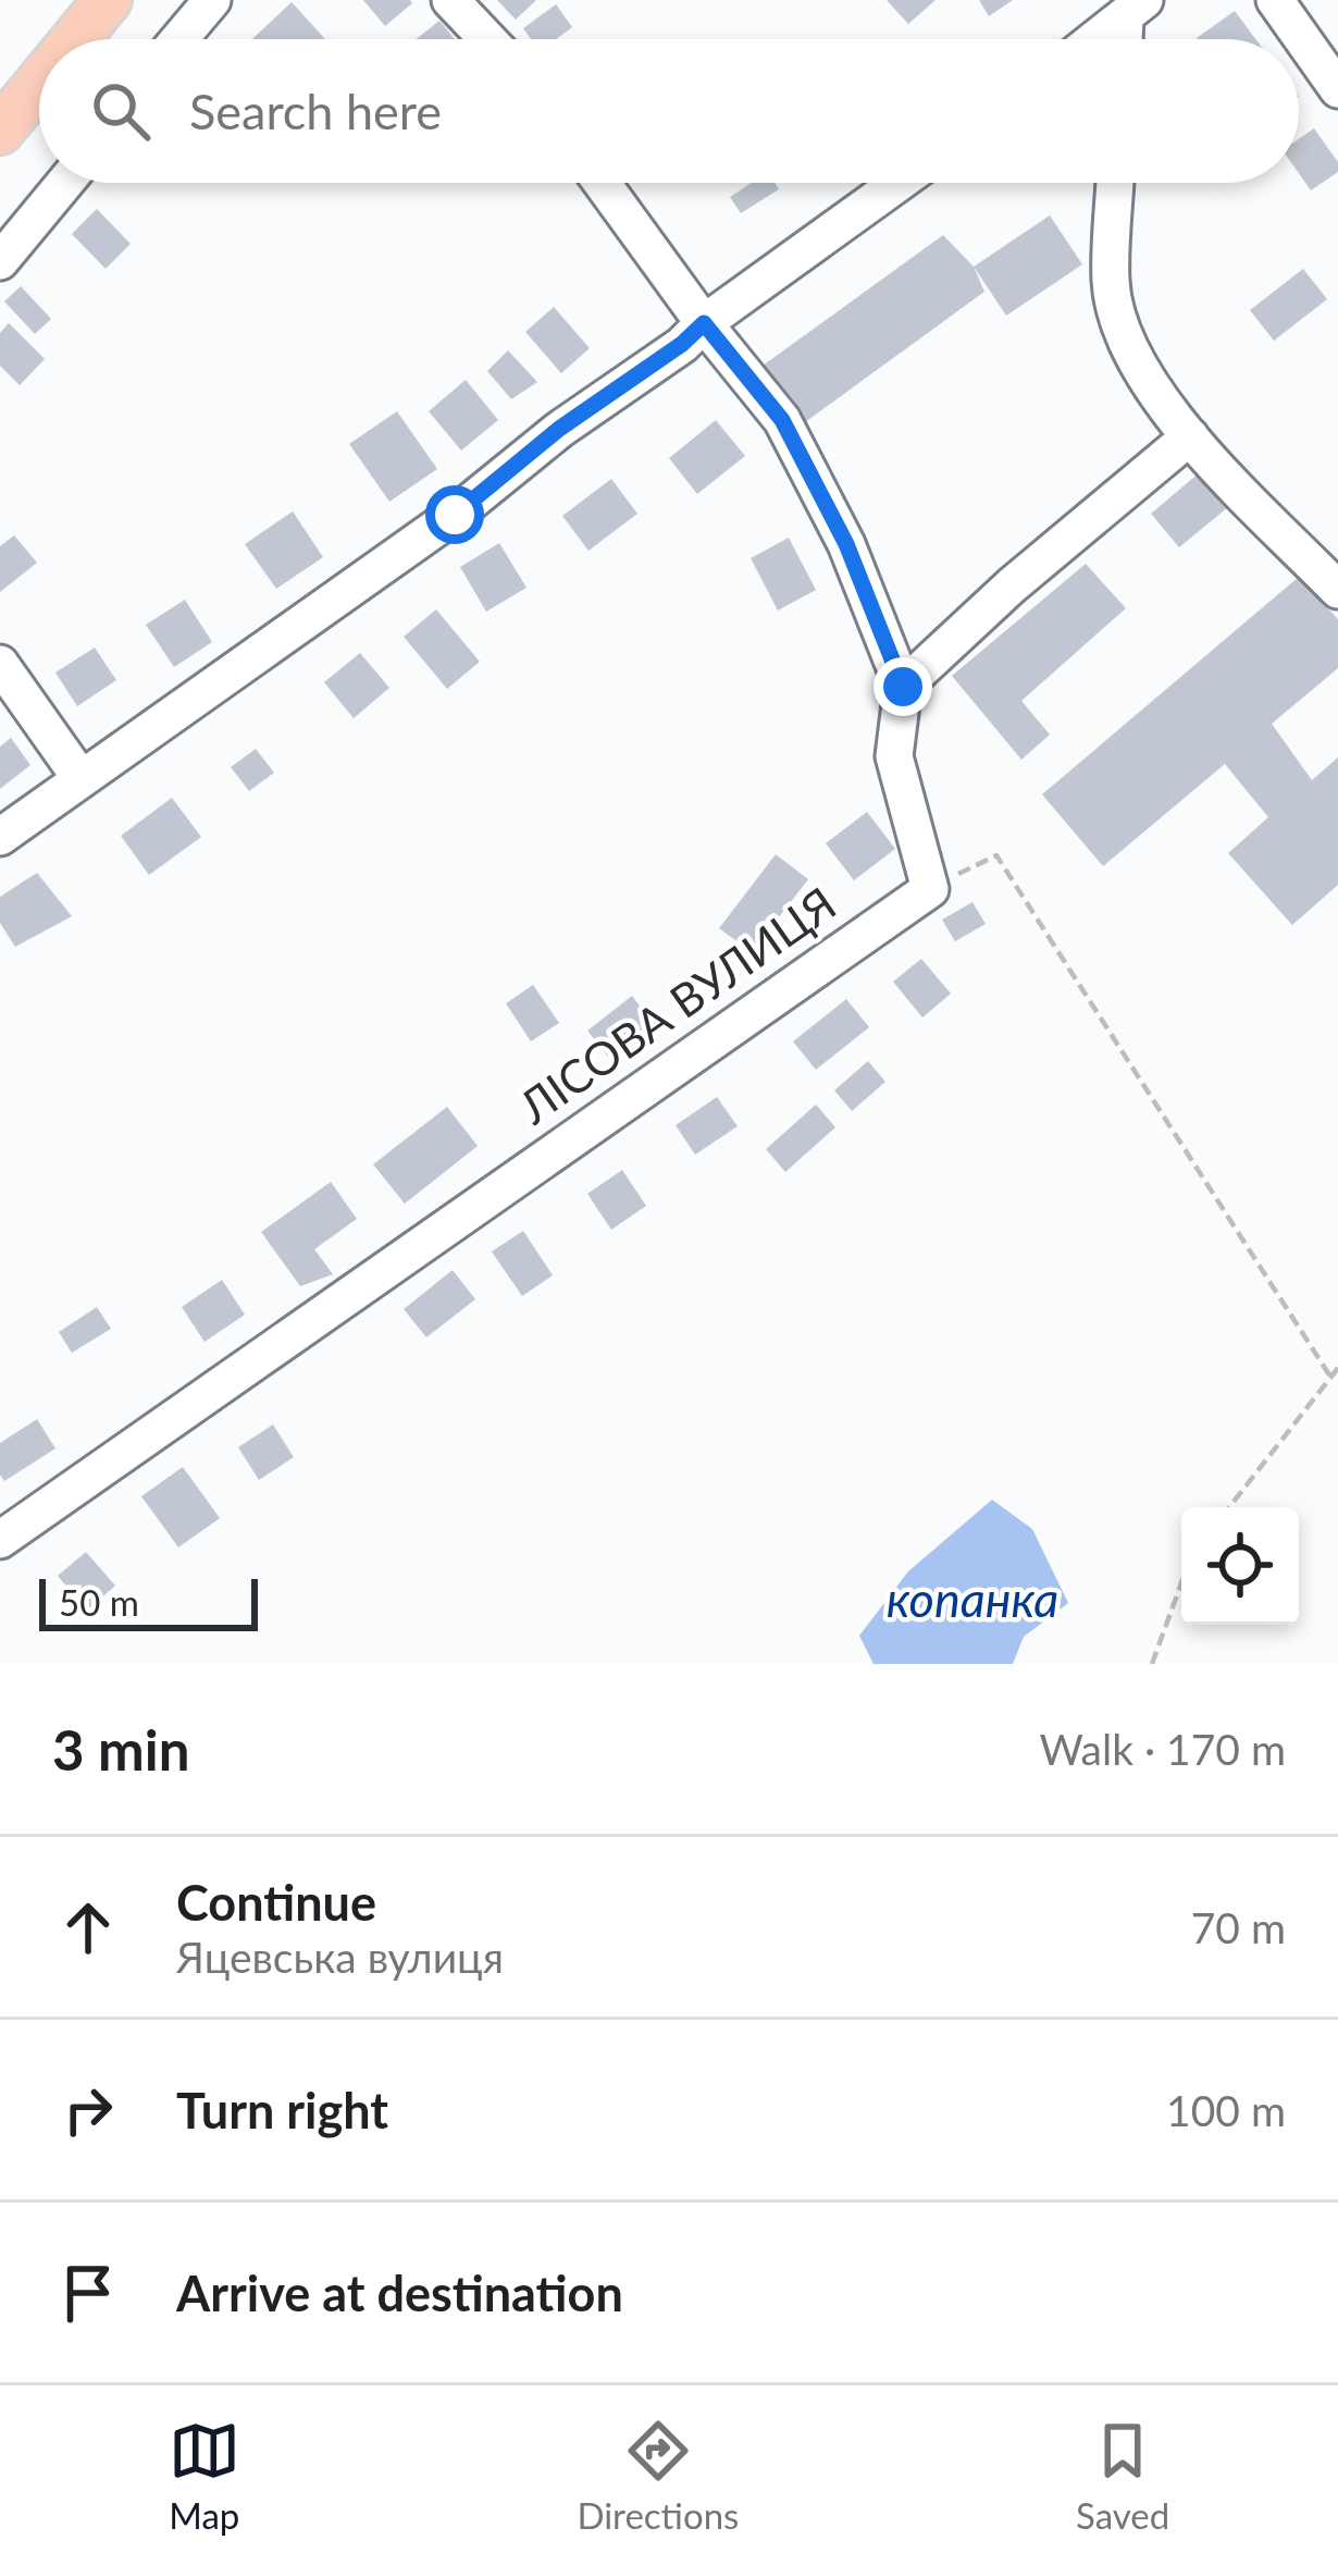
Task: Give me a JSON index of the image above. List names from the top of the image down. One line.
{"streets":{"street":["ЛІСОВА ВУЛИЦЯ"]},"water":["копанка"],"scale_bar":"50 m","page":{"search":"Search here","scale":"50 m","heading":["3 min","Walk · 170 m"],"list":[["Continue","Яцевська вулиця","70 m"],["Turn right","100 m"],"Arrive at destination"],"nav":["Map","Directions","Saved"]}}
